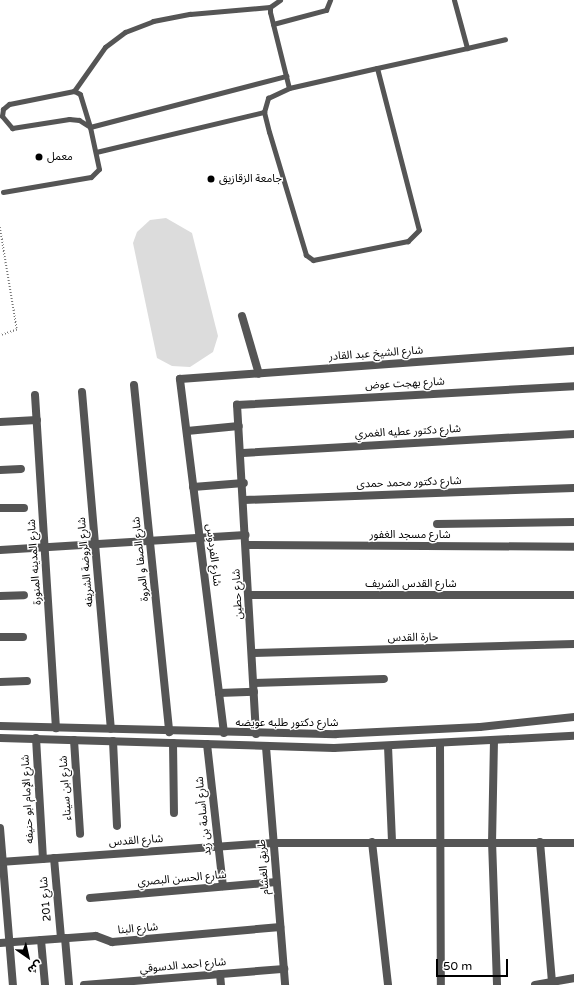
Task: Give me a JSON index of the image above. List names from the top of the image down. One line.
{"streets":{"street":["شارع الشيخ عبد القادر","شارع بهجت عوض","شارع دكتور عطيه الغمري","شارع دكتور محمد حمدى","شارع مسجد الغفور","شارع الفردوس","شارع الصفا و المروة","شارع المدينه المنورة","شارع الروضة الشريفه","شارع القدس الشريف","شارع حطين","حارة القدس","شارع دكتور طلبه عويضه","شارع ابن سيناء","شارع الإمام ابو حنيفه","شارع أسامة بن زيد","شارع القدس","طريق الغشام","شارع الحسن البصري","شارع 201","شارع البنا","شارع احمد الدسوقي"]},"crossings":[["شارع الشيخ عبد القادر","شارع الفردوس"],["شارع بهجت عوض","شارع حطين"],["شارع دكتور عطيه الغمري","شارع حطين"],["شارع دكتور محمد حمدى","شارع حطين"],["شارع مسجد الغفور","شارع حطين"],["شارع الفردوس","شارع دكتور طلبه عويضه"],["شارع الصفا و المروة","شارع دكتور طلبه عويضه"],["شارع المدينه المنورة","شارع دكتور طلبه عويضه"],["شارع الروضة الشريفه","شارع دكتور طلبه عويضه"],["شارع القدس الشريف","شارع حطين"],["شارع حطين","حارة القدس"],["شارع حطين","شارع دكتور طلبه عويضه"],["شارع دكتور طلبه عويضه","شارع ابن سيناء"],["شارع دكتور طلبه عويضه","شارع الإمام ابو حنيفه"],["شارع دكتور طلبه عويضه","شارع أسامة بن زيد"],["شارع دكتور طلبه عويضه","طريق الغشام"],["شارع الإمام ابو حنيفه","شارع القدس"],["شارع أسامة بن زيد","شارع القدس"],["شارع أسامة بن زيد","شارع الحسن البصري"],["شارع القدس","طريق الغشام"],["شارع القدس","شارع 201"],["طريق الغشام","شارع الحسن البصري"],["طريق الغشام","شارع البنا"],["طريق الغشام","شارع احمد الدسوقي"],["شارع 201","شارع البنا"]],"places":["معمل","جامعة الزقازيق"],"scale_bar":"50 m","north":"bottom right"}
